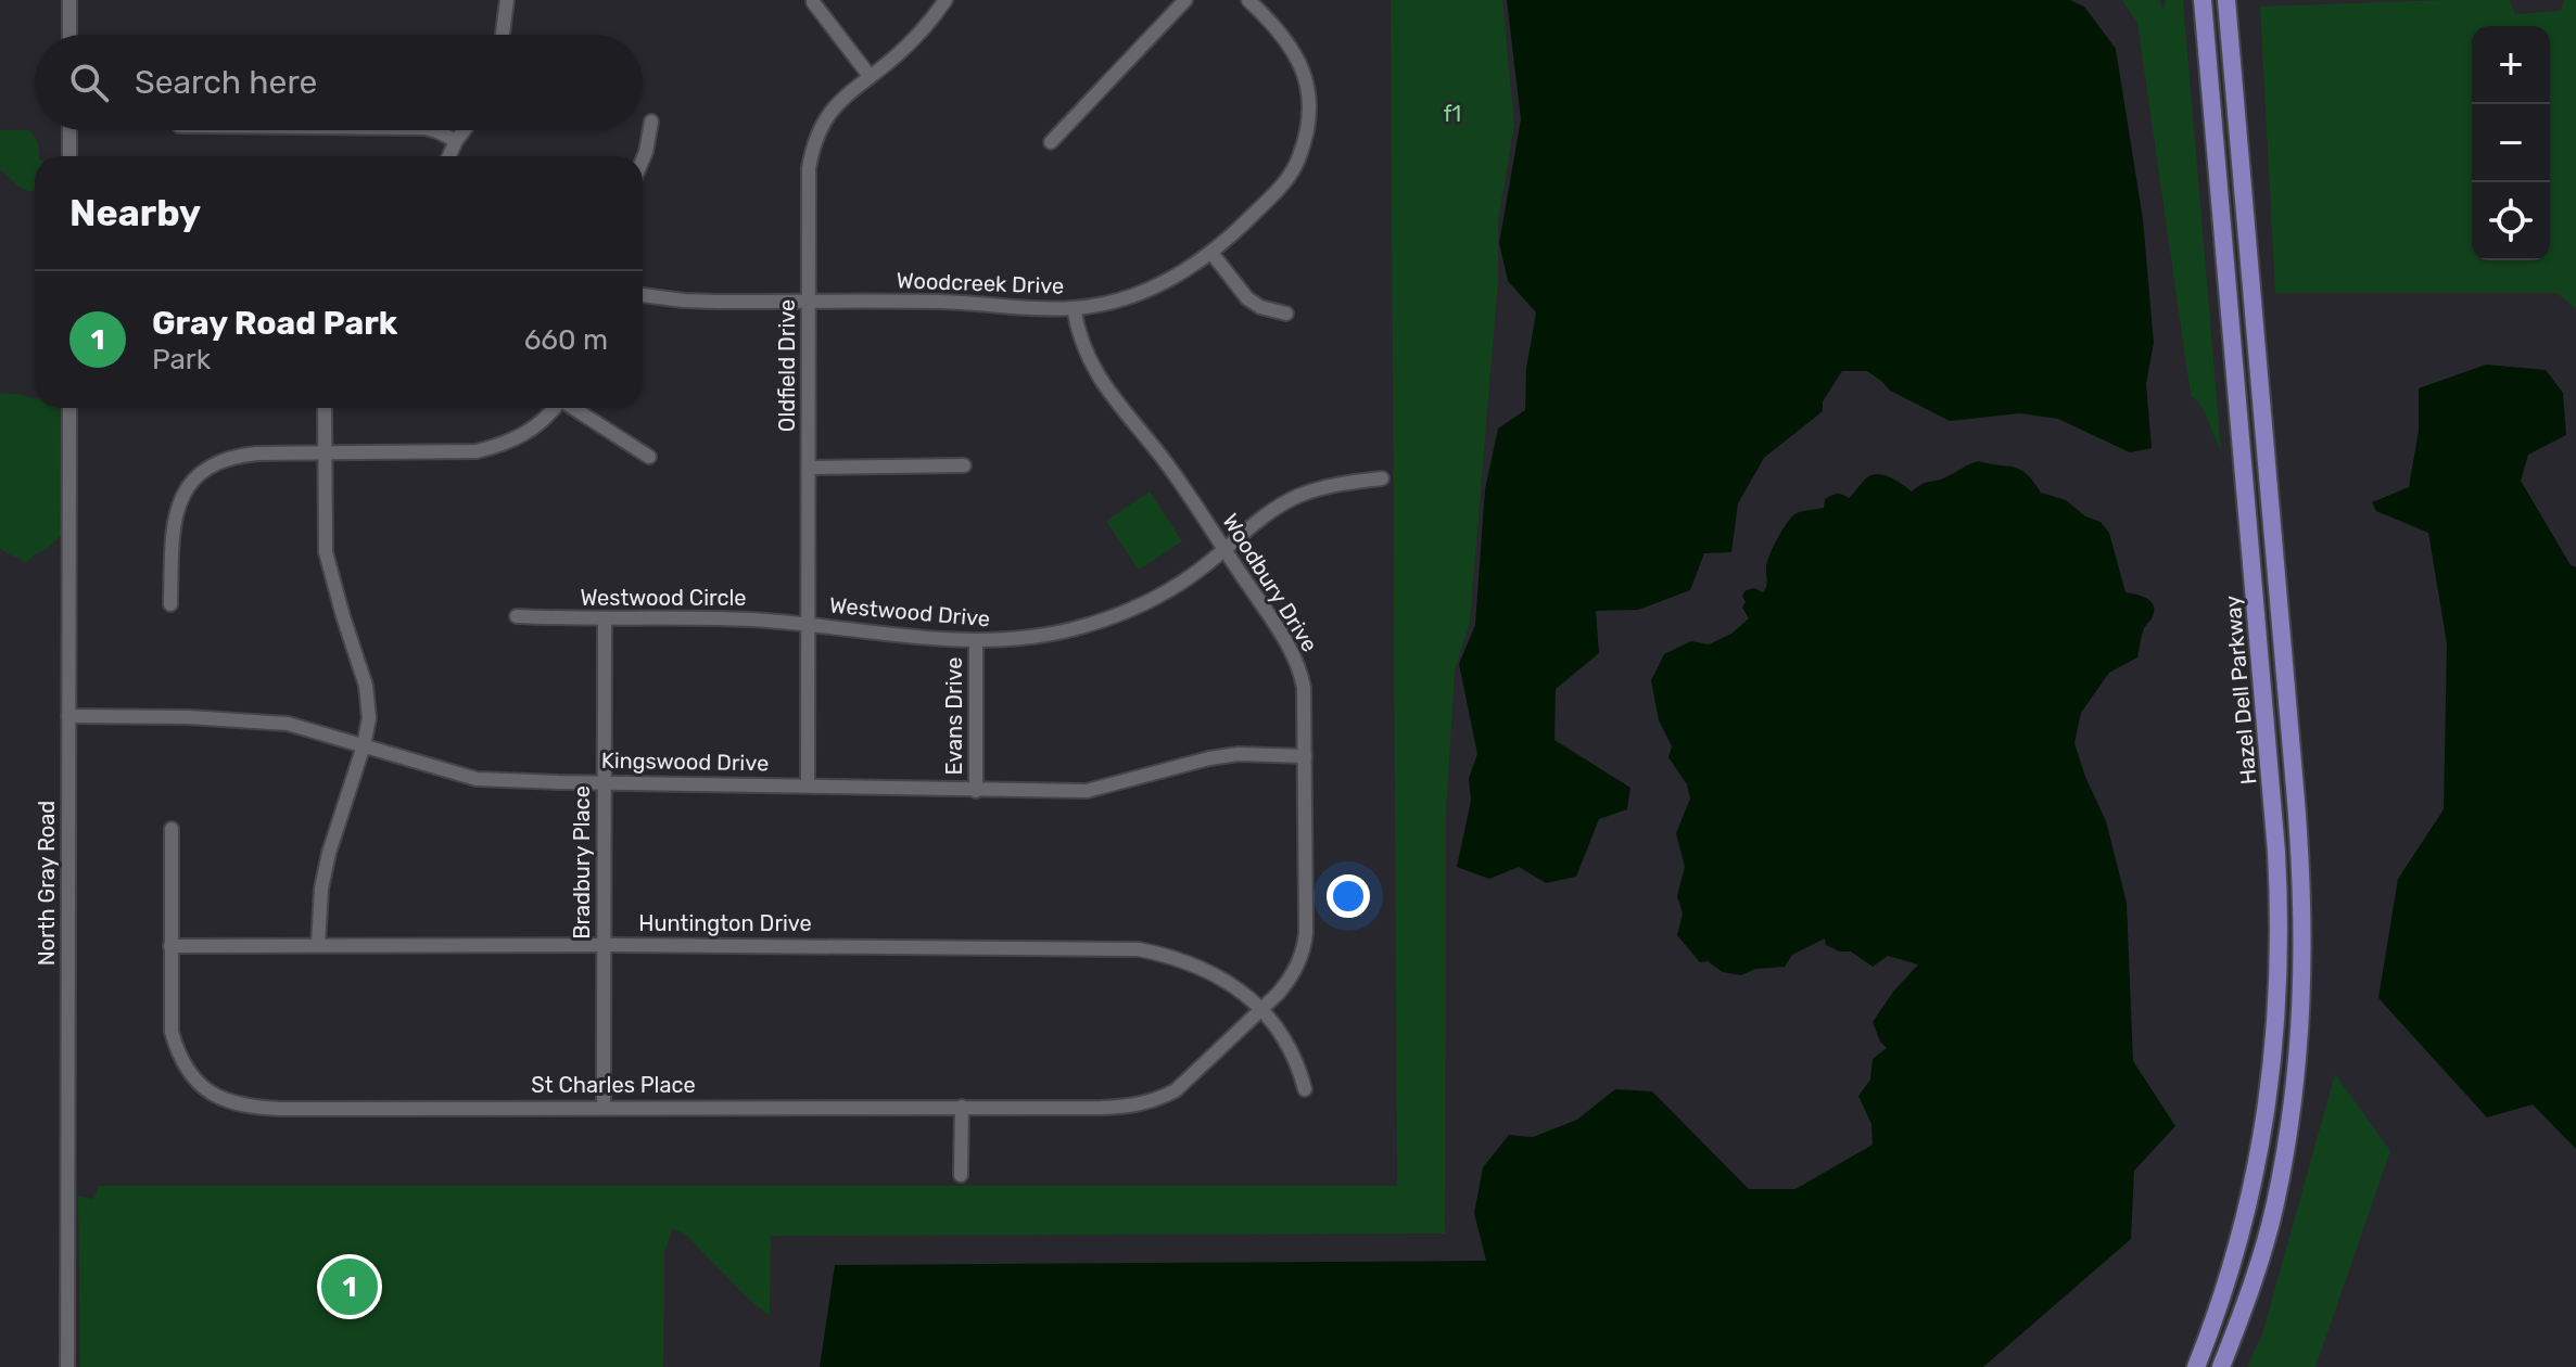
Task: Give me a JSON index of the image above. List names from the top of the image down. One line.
{"streets":{"main road":["Hazel Dell Parkway"],"street":["Woodcreek Drive","Oldfield Drive","Woodbury Drive","Westwood Circle","Westwood Drive","Evans Drive","Kingswood Drive","Bradbury Place","North Gray Road","Huntington Drive","St Charles Place"]},"crossings":[["Woodcreek Drive","Oldfield Drive"],["Woodcreek Drive","Woodbury Drive"],["Oldfield Drive","Westwood Circle"],["Oldfield Drive","Westwood Drive"],["Oldfield Drive","Kingswood Drive"],["Woodbury Drive","Westwood Drive"],["Woodbury Drive","Kingswood Drive"],["Woodbury Drive","Huntington Drive"],["Woodbury Drive","St Charles Place"],["Westwood Circle","Westwood Drive"],["Westwood Circle","Bradbury Place"],["Westwood Drive","Evans Drive"],["Evans Drive","Kingswood Drive"],["Kingswood Drive","Bradbury Place"],["Kingswood Drive","North Gray Road"],["Bradbury Place","Huntington Drive"],["Bradbury Place","St Charles Place"],["Huntington Drive","St Charles Place"]],"parks":["f1"],"page":{"map_buttons":["+","−"],"search":"Search here","heading":"Nearby","list":[{"mark":"1","name":"Gray Road Park","note":"Park","value":"660 m"}],"pins":"1"}}
